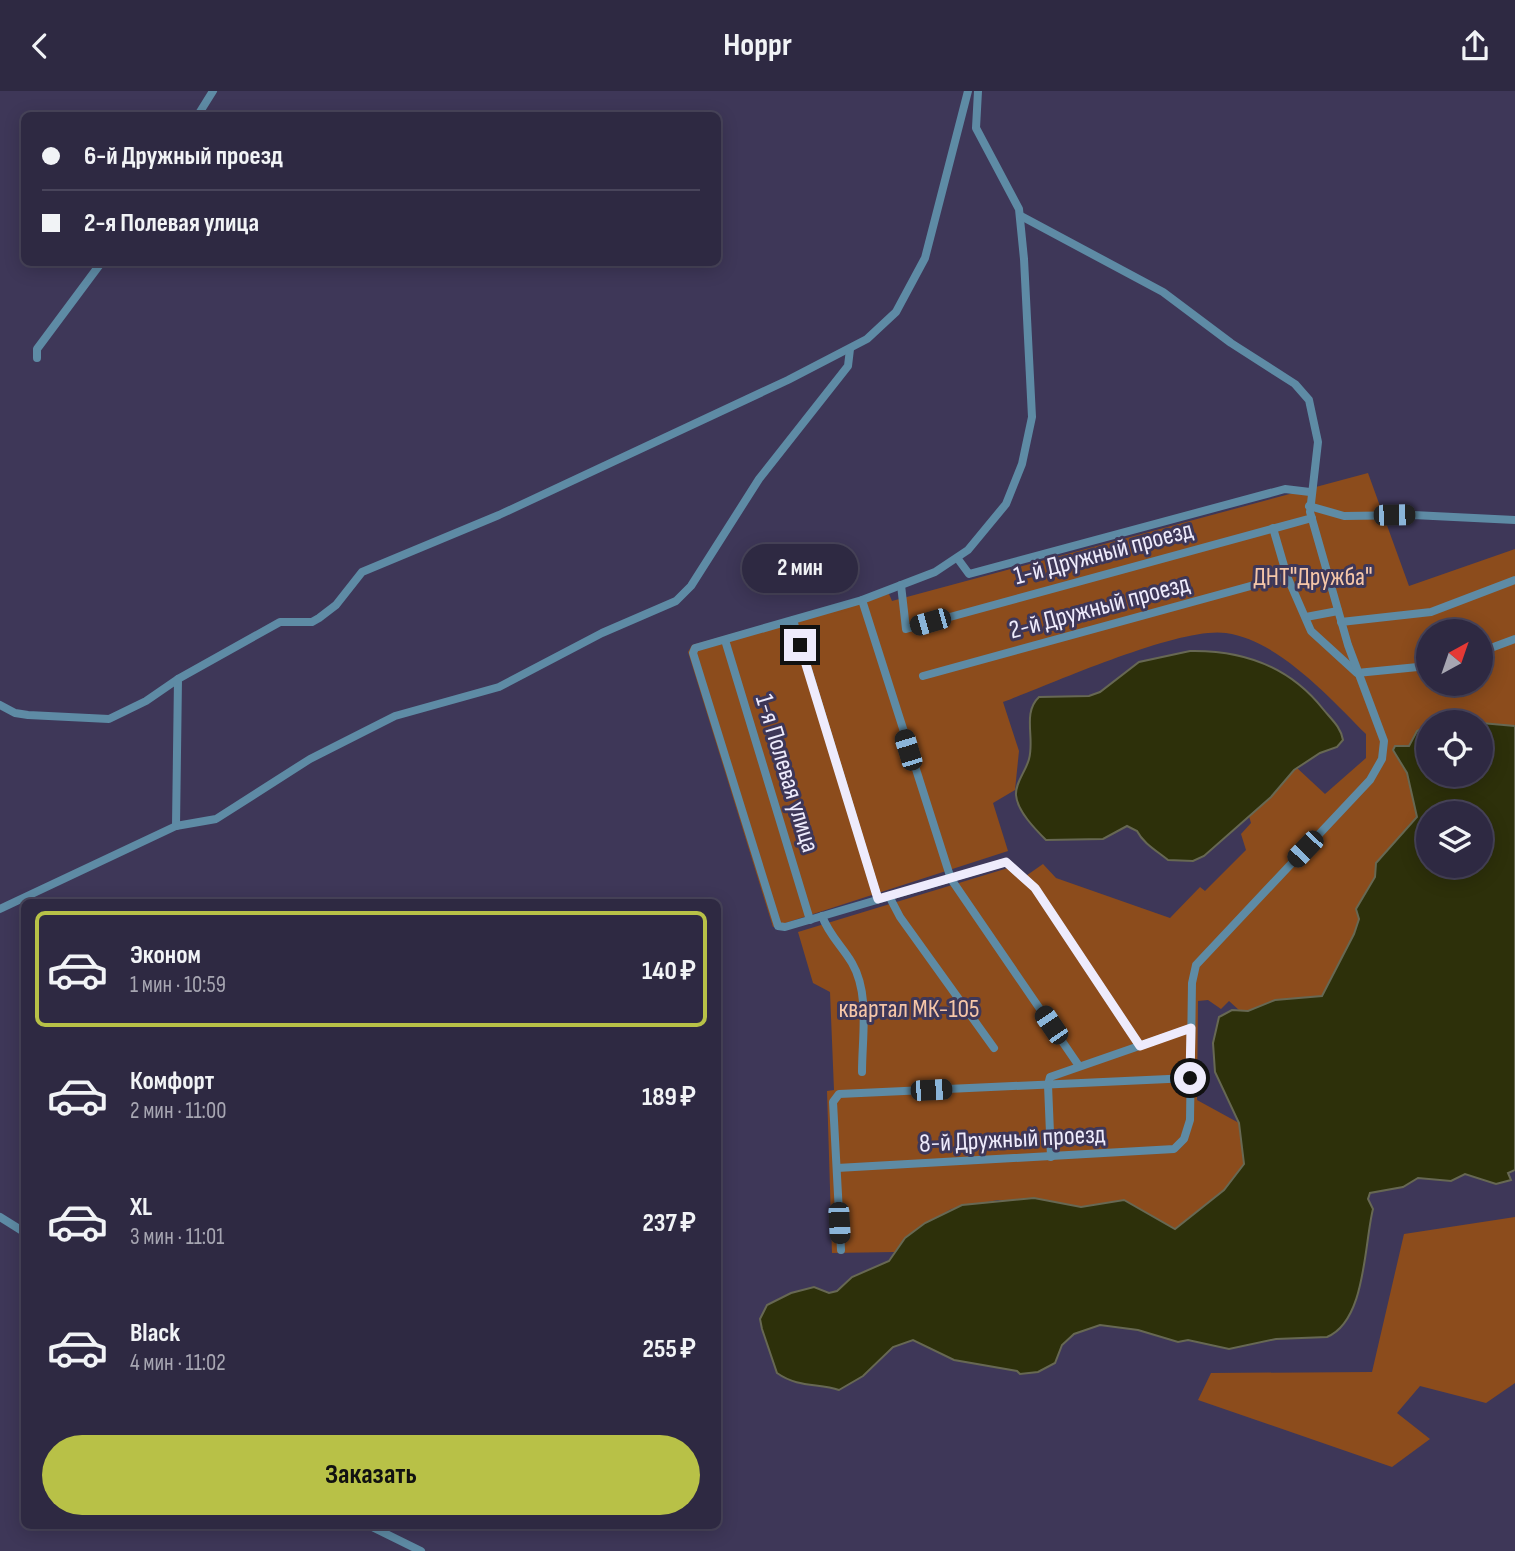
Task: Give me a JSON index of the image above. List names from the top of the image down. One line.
{"streets":{"street":["1-й Дружный проезд","2-й Дружный проезд","1-я Полевая улица","8-й Дружный проезд"]},"parks":["ДНТ\"Дружба\"","квартал МК-105"],"north":"top right","page":{"header":"Hoppr","banner":["6-й Дружный проезд","2-я Полевая улица"],"bubble":"2 мин","list":[{"name":"Эконом","note":"1 мин · 10:59","value":"140 ₽"},{"name":"Комфорт","note":"2 мин · 11:00","value":"189 ₽"},{"name":"XL","note":"3 мин · 11:01","value":"237 ₽"},{"name":"Black","note":"4 мин · 11:02","value":"255 ₽"}],"buttons":"Заказать"}}
